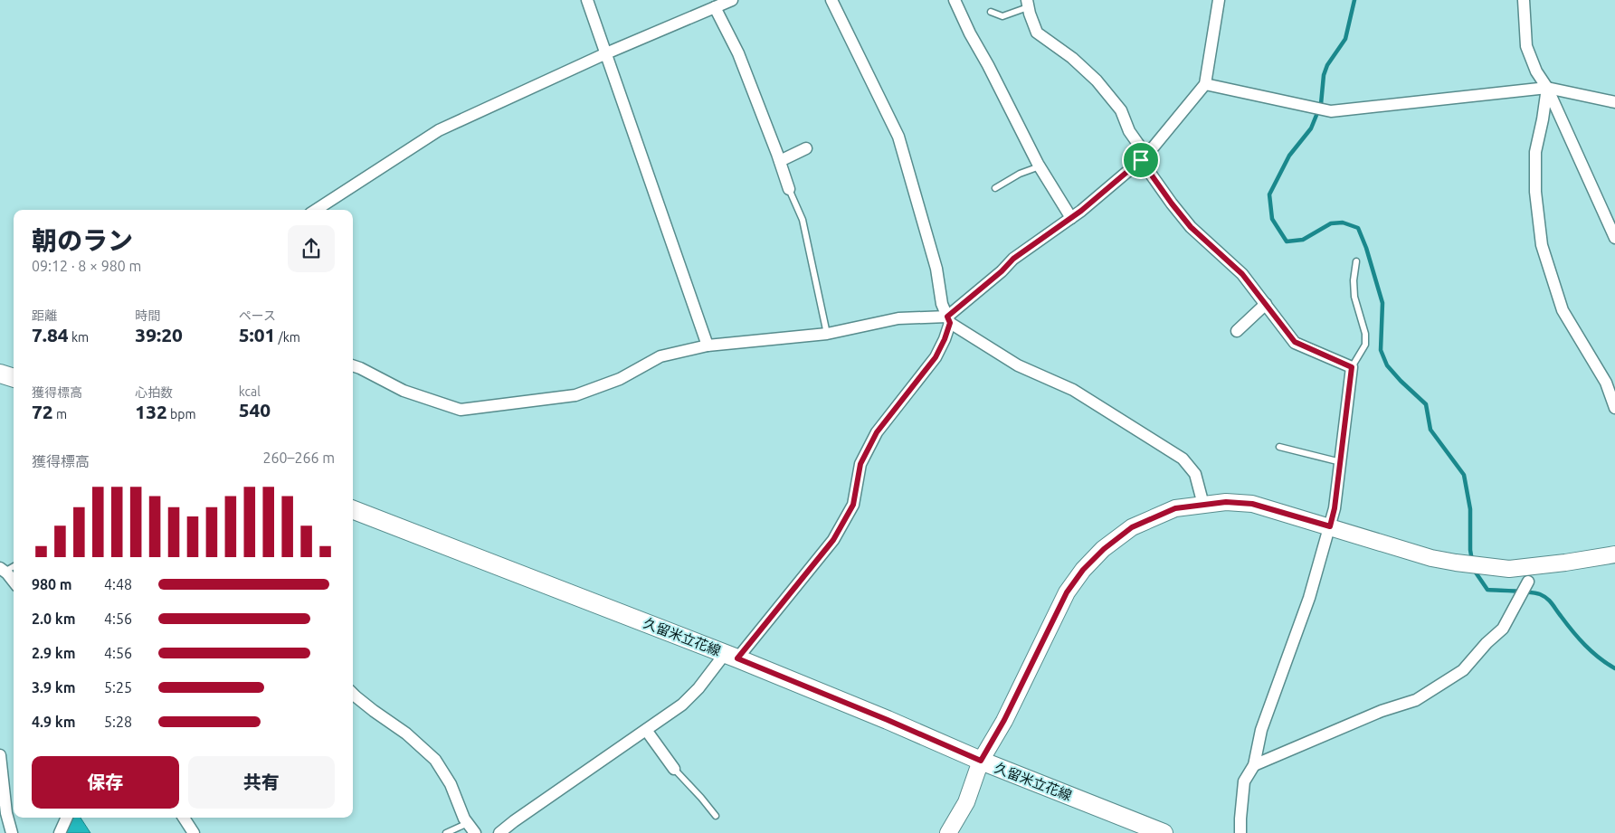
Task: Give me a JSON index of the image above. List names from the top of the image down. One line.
{"streets":{"main road":["久留米立花線"]},"page":{"heading":["朝のラン","09:12 · 8 × 980 m"],"stats":[["距離","7.84 km"],["時間","39:20"],["ペース","5:01 /km"],["獲得標高","72 m"],["心拍数","132 bpm"],["kcal","540"]],"chart":["獲得標高","260–266 m"],"list":[{"name":"980 m","note":"4:48"},{"name":"2.0 km","note":"4:56"},{"name":"2.9 km","note":"4:56"},{"name":"3.9 km","note":"5:25"},{"name":"4.9 km","note":"5:28"}],"buttons":["保存","共有"]}}
